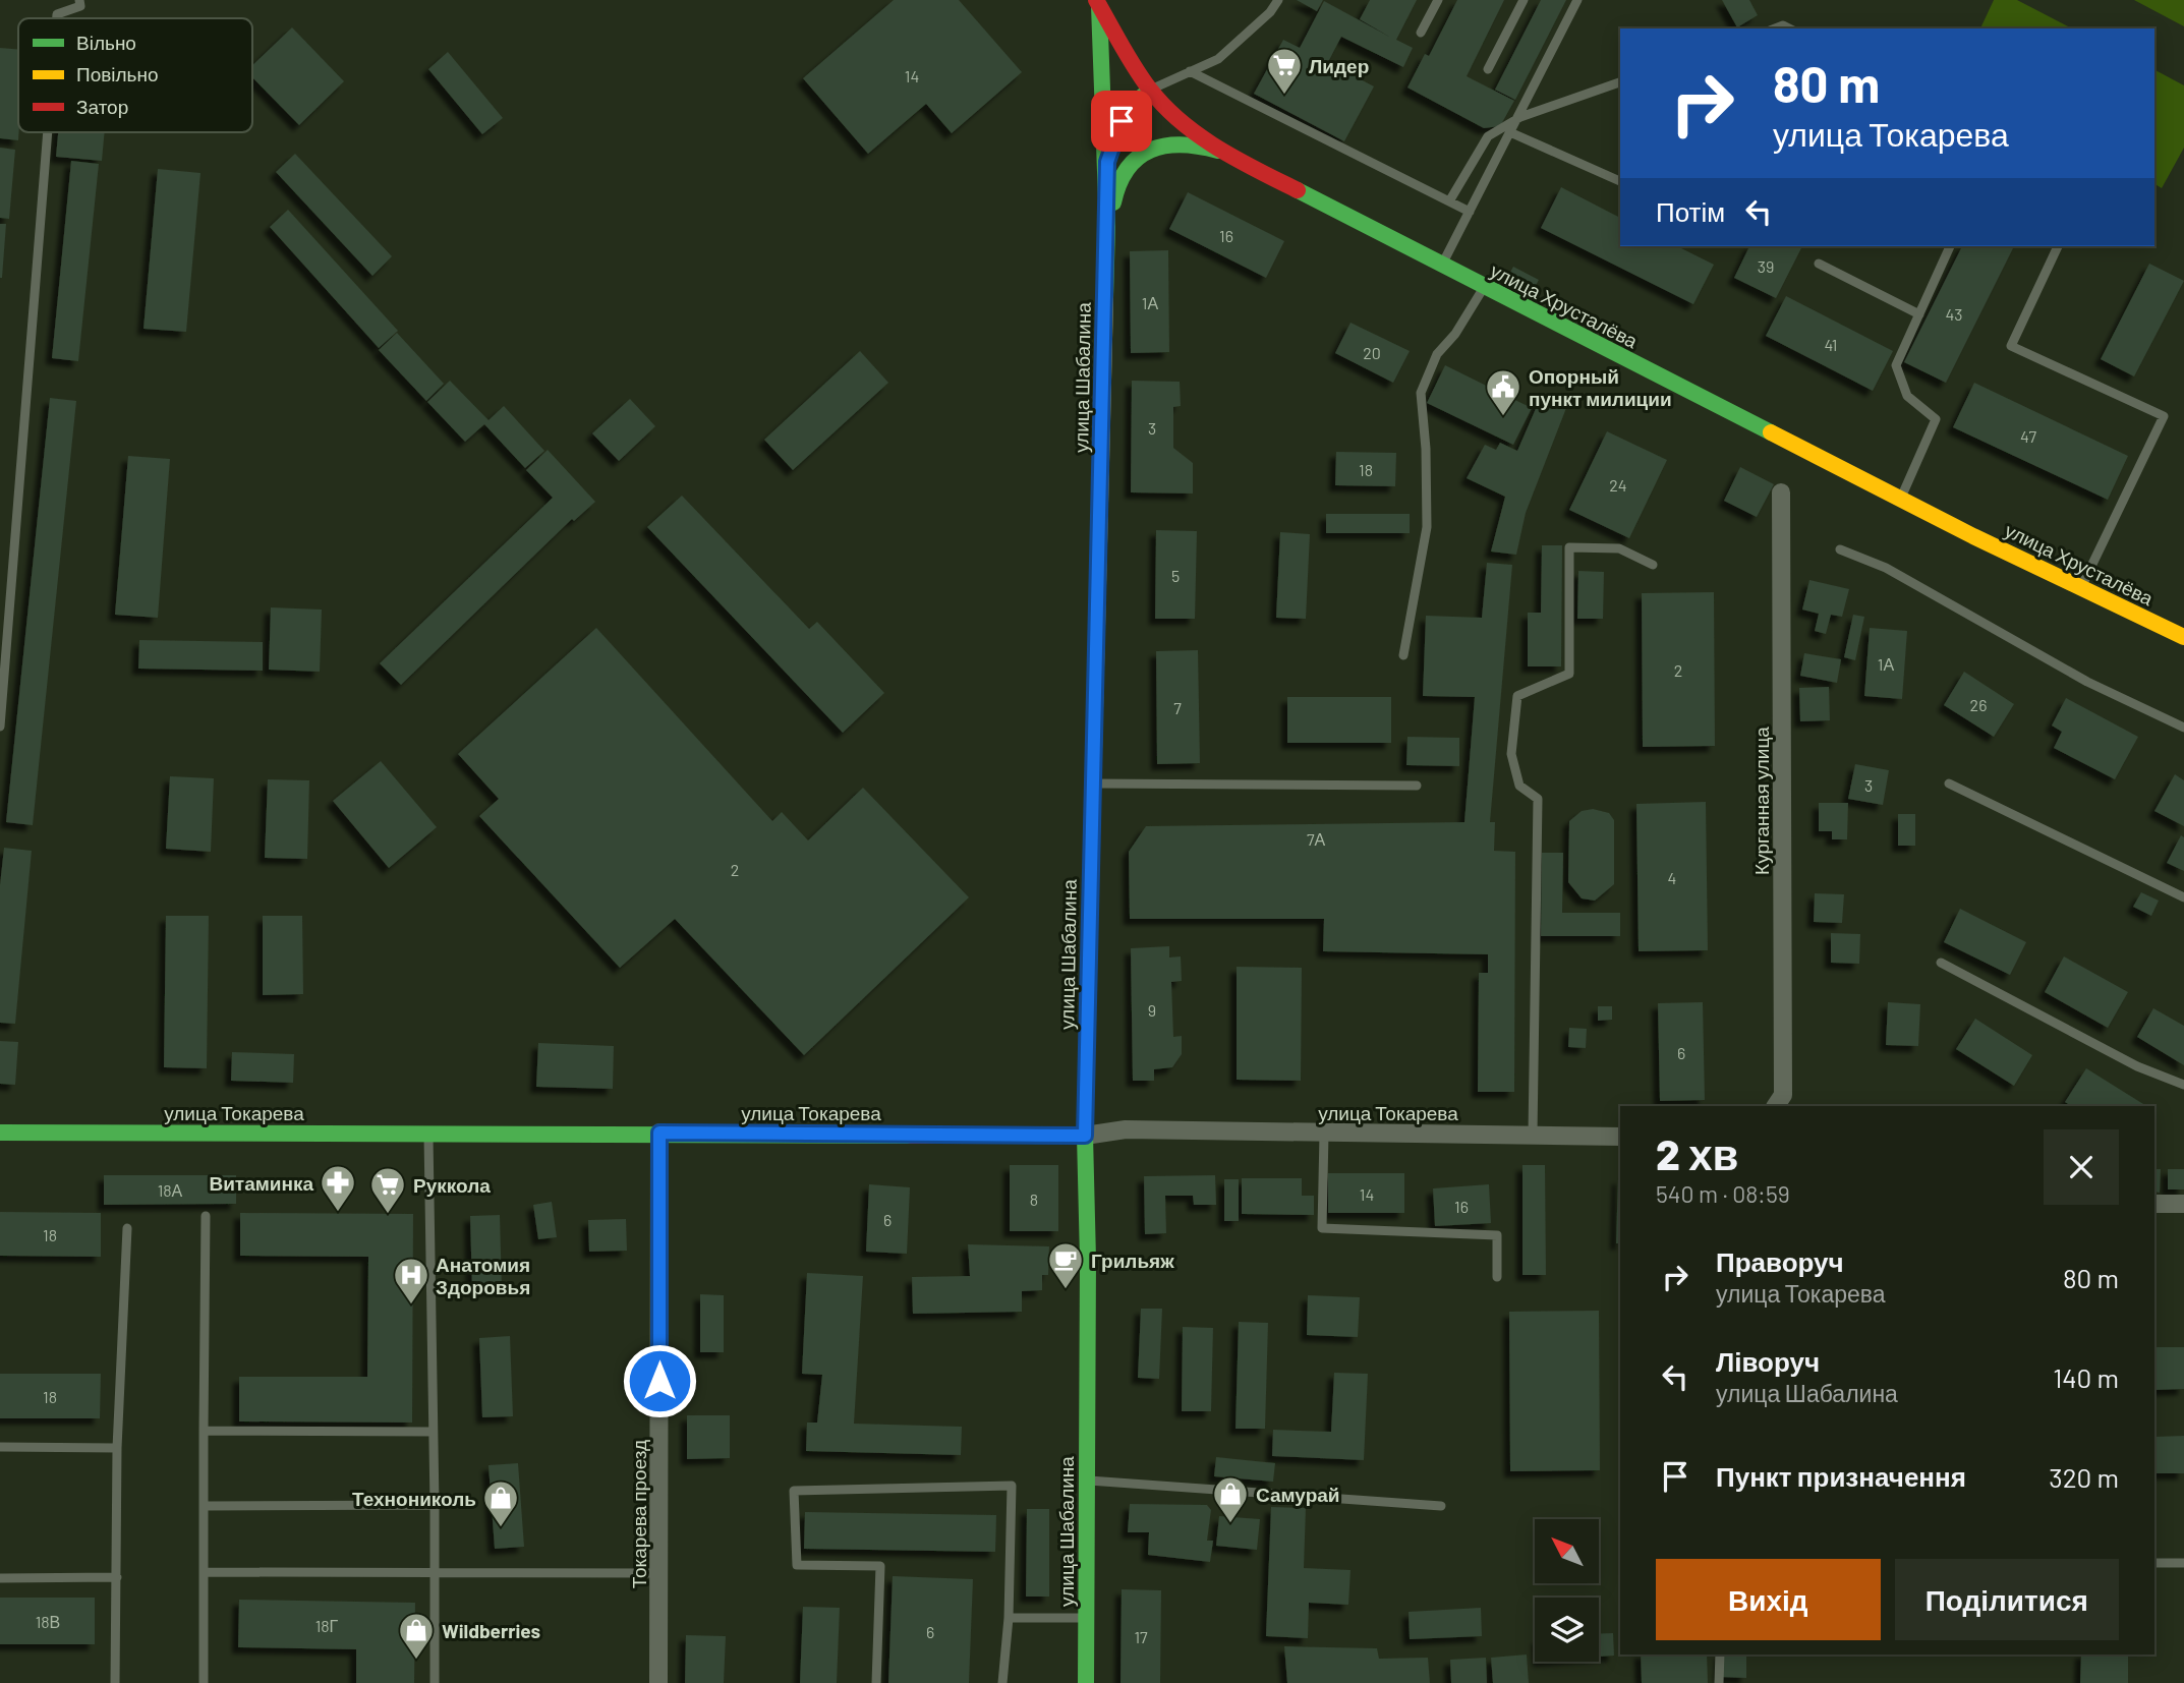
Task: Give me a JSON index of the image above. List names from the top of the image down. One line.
{"streets":{"main road":["улица Хрусталёва","улица Шабалина","улица Токарева"],"street":["Курганная улица","Токарева проезд"]},"crossings":[["улица Хрусталёва","улица Шабалина"],["улица Шабалина","улица Токарева"],["улица Токарева","Токарева проезд"]],"places":{"supermarket":["Лидер","Руккола"],"public building":["Опорный пункт милиции"],"pharmacy":["Витаминка"],"cafe":["Грильяж"],"hospital":["Анатомия Здоровья"],"shop":["Самурай","Технониколь","Wildberries"]},"house_numbers":["14","16","39","1А","43","41","20","3","47","18","24","5","1А","2","26","7","3","7А","2","4","9","6","18А","14","8","16","6","18","18","18В","18Г","6","17"],"legend":["Вільно","Повільно","Затор"],"north":"top left","page":{"turn":["80 m","улица Токарева"],"then":"Потім","heading":["2 хв","540 m · 08:59"],"list":[{"name":"Праворуч","note":"улица Токарева","value":"80 m"},{"name":"Ліворуч","note":"улица Шабалина","value":"140 m"},{"name":"Пункт призначення","value":"320 m"}],"buttons":["Вихід","Поділитися"]}}
